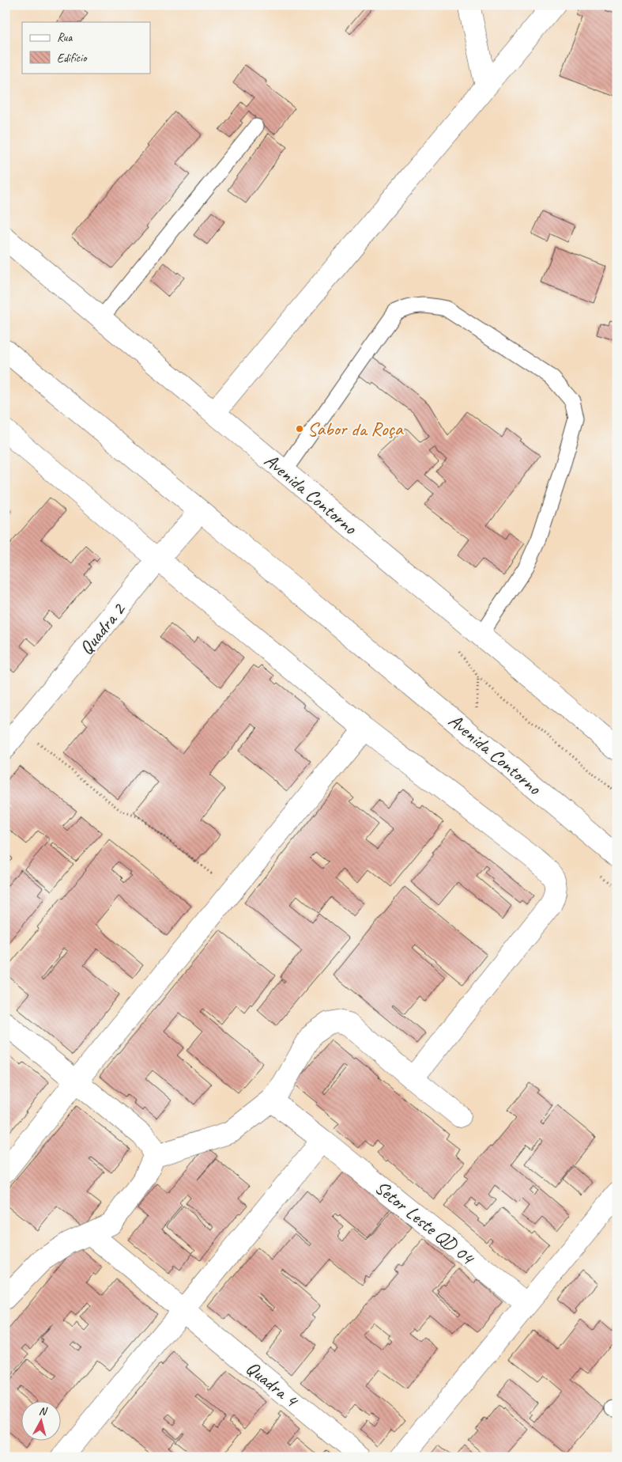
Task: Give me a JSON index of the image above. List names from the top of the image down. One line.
{"streets":{"street":["Avenida Contorno","Quadra 2","Setor Leste QD 04","Quadra 4"]},"crossings":[["Avenida Contorno","Quadra 2"]],"places":["Sabor da Roça"],"legend":["Rua","Edifício"],"north":"top"}
